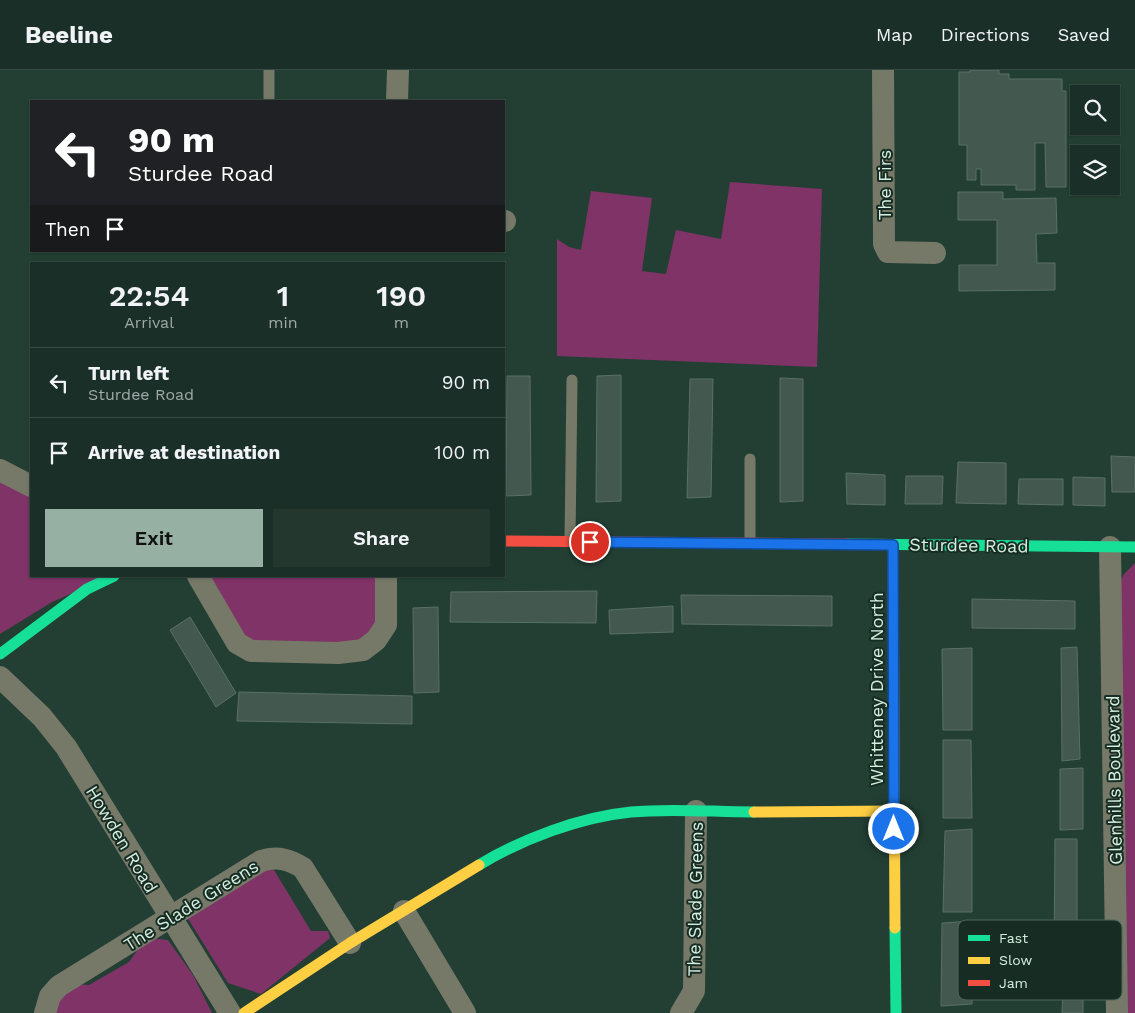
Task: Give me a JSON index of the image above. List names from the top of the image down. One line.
{"streets":{"street":["The Firs","Sturdee Road","Whitteney Drive North","Glenhills Boulevard","Howden Road","The Slade Greens"]},"crossings":[["Sturdee Road","Whitteney Drive North"],["Sturdee Road","Glenhills Boulevard"],["Whitteney Drive North","The Slade Greens"],["Howden Road","The Slade Greens"]],"legend":["Fast","Slow","Jam"],"page":{"header":"Beeline","nav":["Map","Directions","Saved"],"turn":["90 m","Sturdee Road"],"then":"Then","eta":["22:54","Arrival","1","min","190","m"],"list":[{"name":"Turn left","note":"Sturdee Road","value":"90 m"},{"name":"Arrive at destination","value":"100 m"}],"buttons":["Exit","Share"]}}
